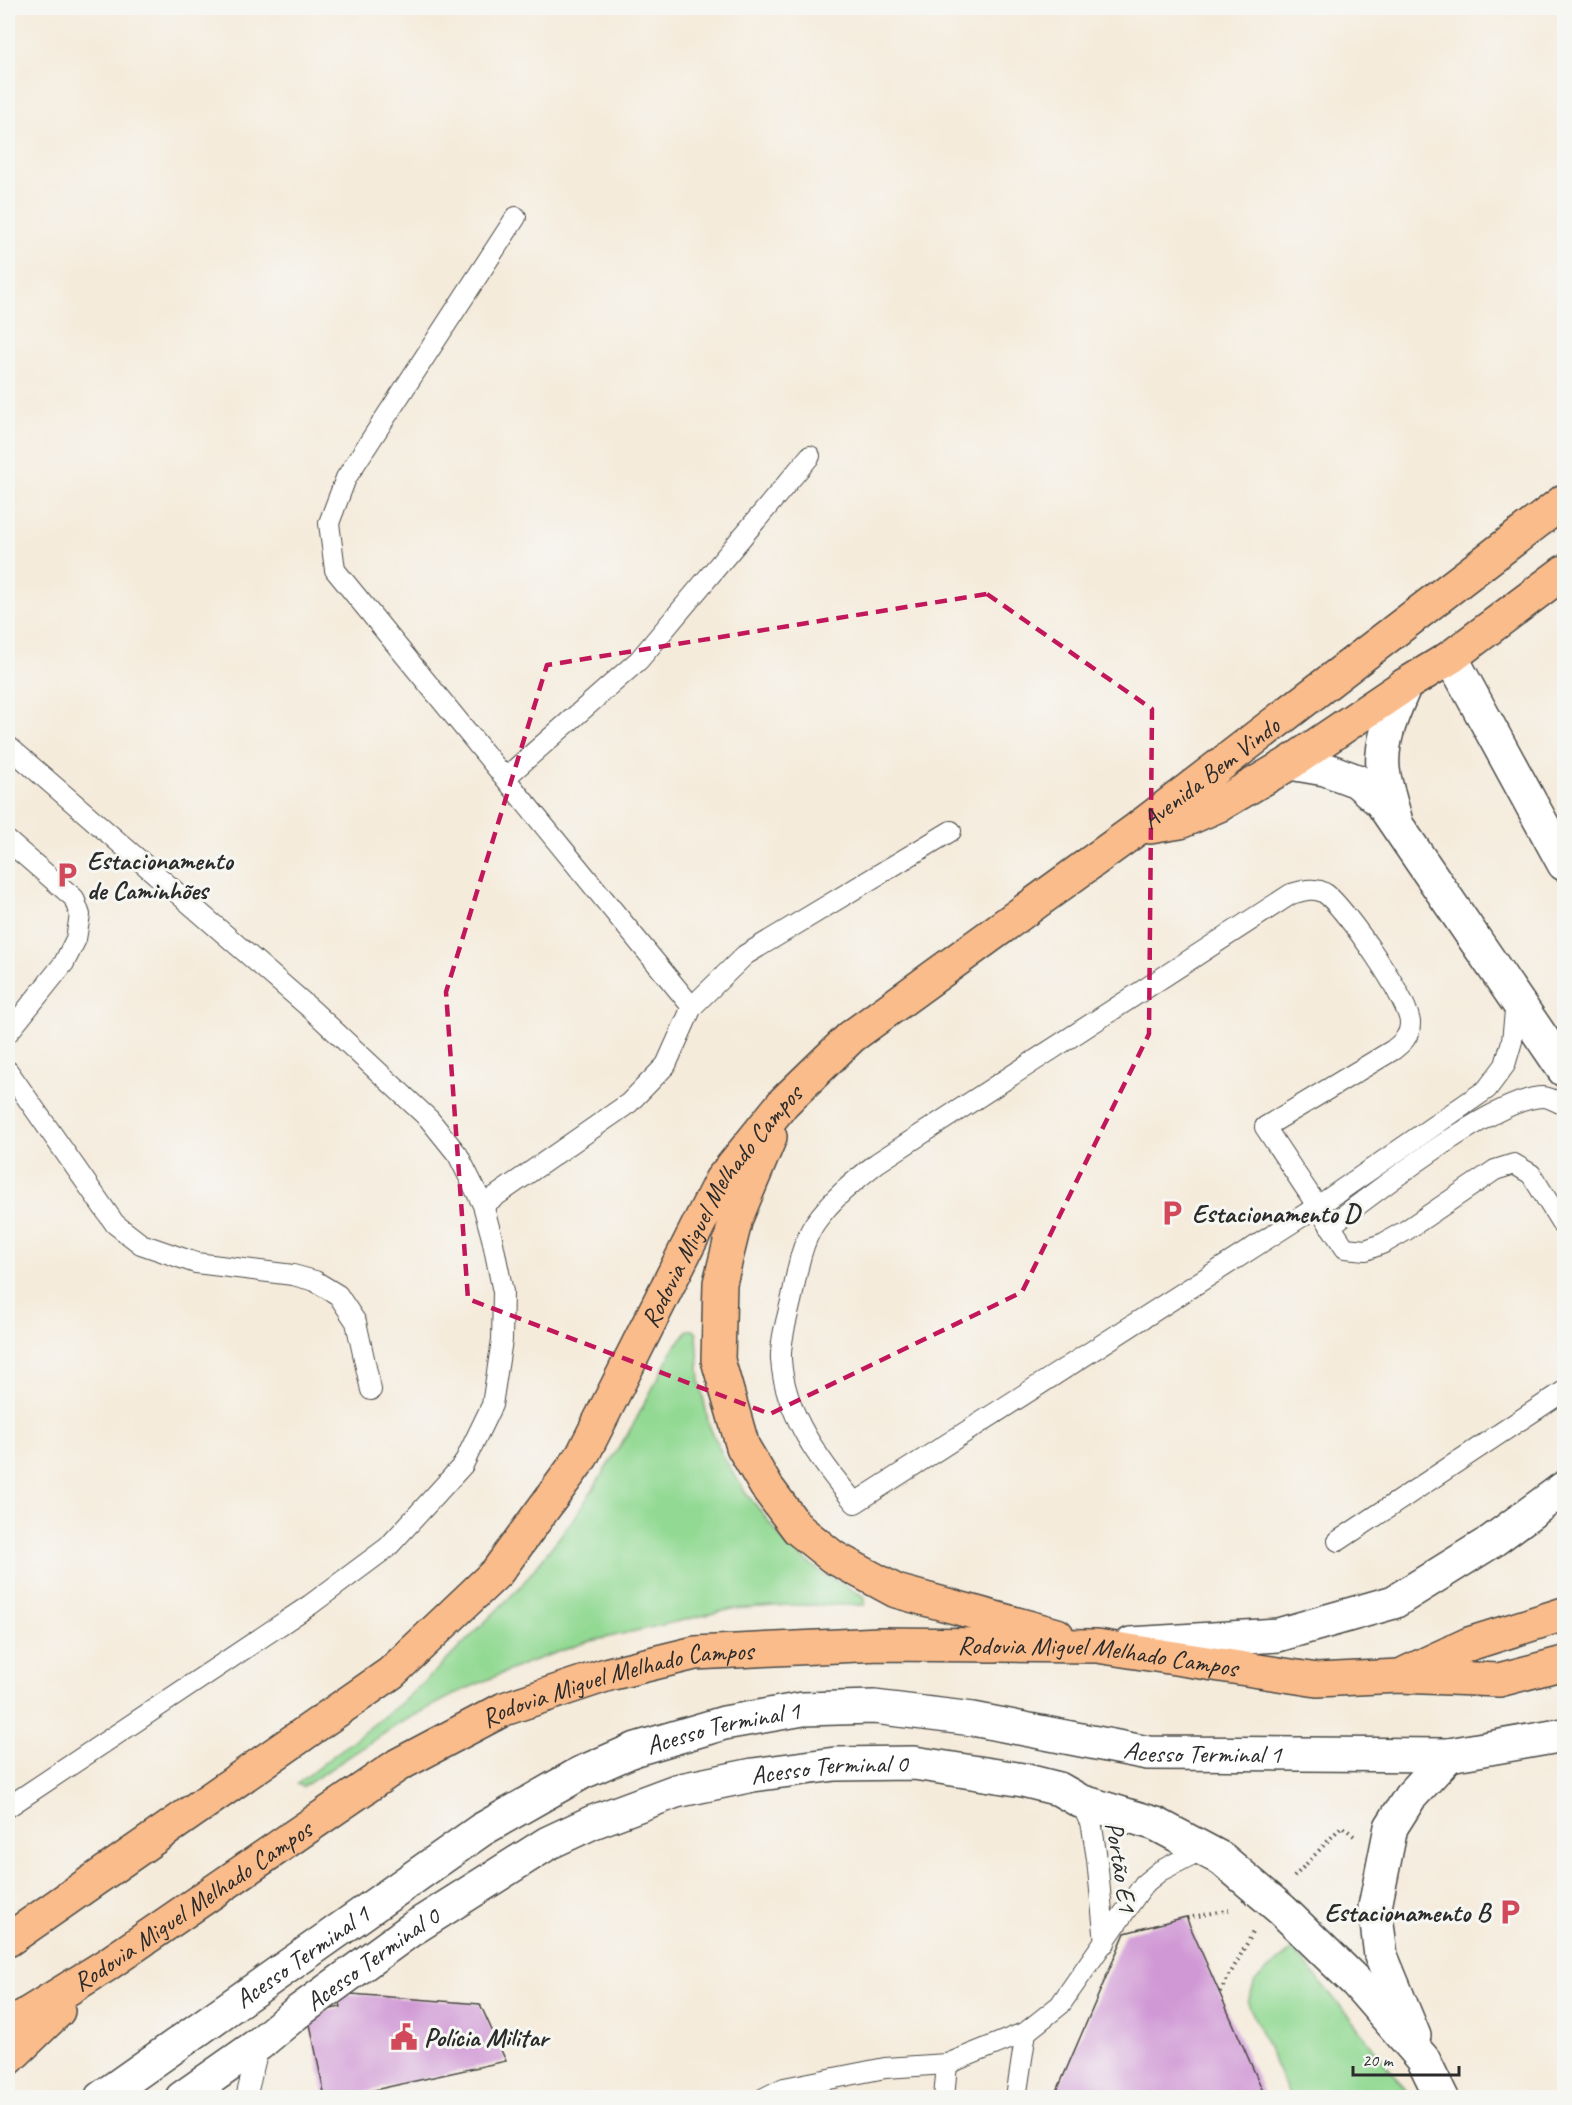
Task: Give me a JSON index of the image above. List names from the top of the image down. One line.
{"streets":{"main road":["Avenida Bem Vindo","Rodovia Miguel Melhado Campos"],"street":["Acesso Terminal 1","Acesso Terminal 0"],"lane":["Portão E1"]},"crossings":[["Avenida Bem Vindo","Rodovia Miguel Melhado Campos"],["Acesso Terminal 0","Portão E1"]],"places":{"parking":["Estacionamento de Caminhões","Estacionamento D","Estacionamento B"],"public building":["Polícia Militar"]},"scale_bar":"20 m"}
